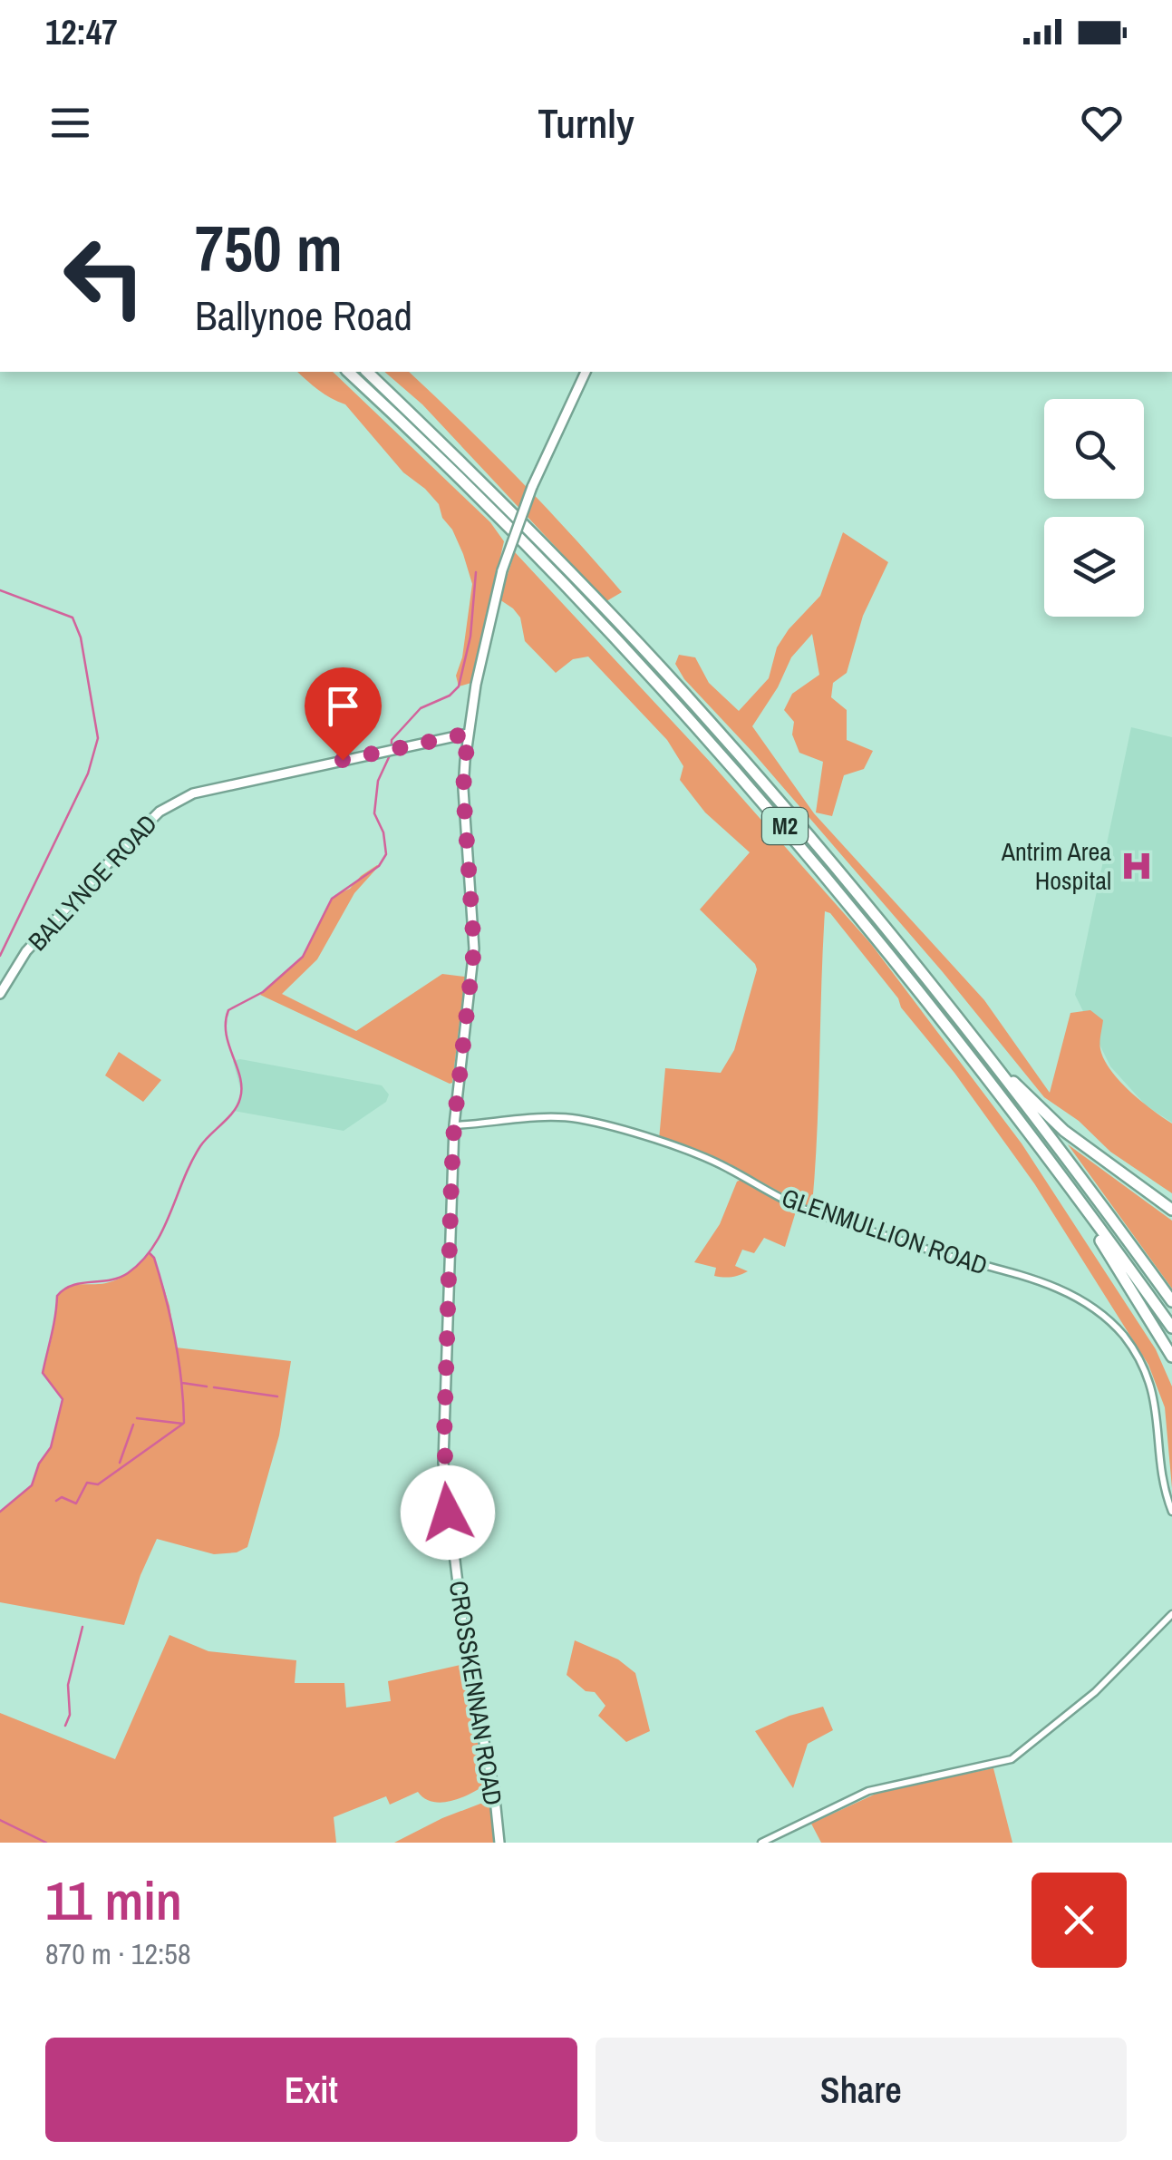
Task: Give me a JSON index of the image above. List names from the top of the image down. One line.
{"streets":{"highway":["M2"],"street":["BALLYNOE ROAD","GLENMULLION ROAD","CROSSKENNAN ROAD"]},"crossings":[["BALLYNOE ROAD","CROSSKENNAN ROAD"],["GLENMULLION ROAD","CROSSKENNAN ROAD"]],"places":{"hospital":["Antrim Area Hospital"]},"page":{"status":"12:47","header":"Turnly","turn":["750 m","Ballynoe Road"],"heading":["11 min","870 m · 12:58"],"buttons":["Exit","Share"]}}
